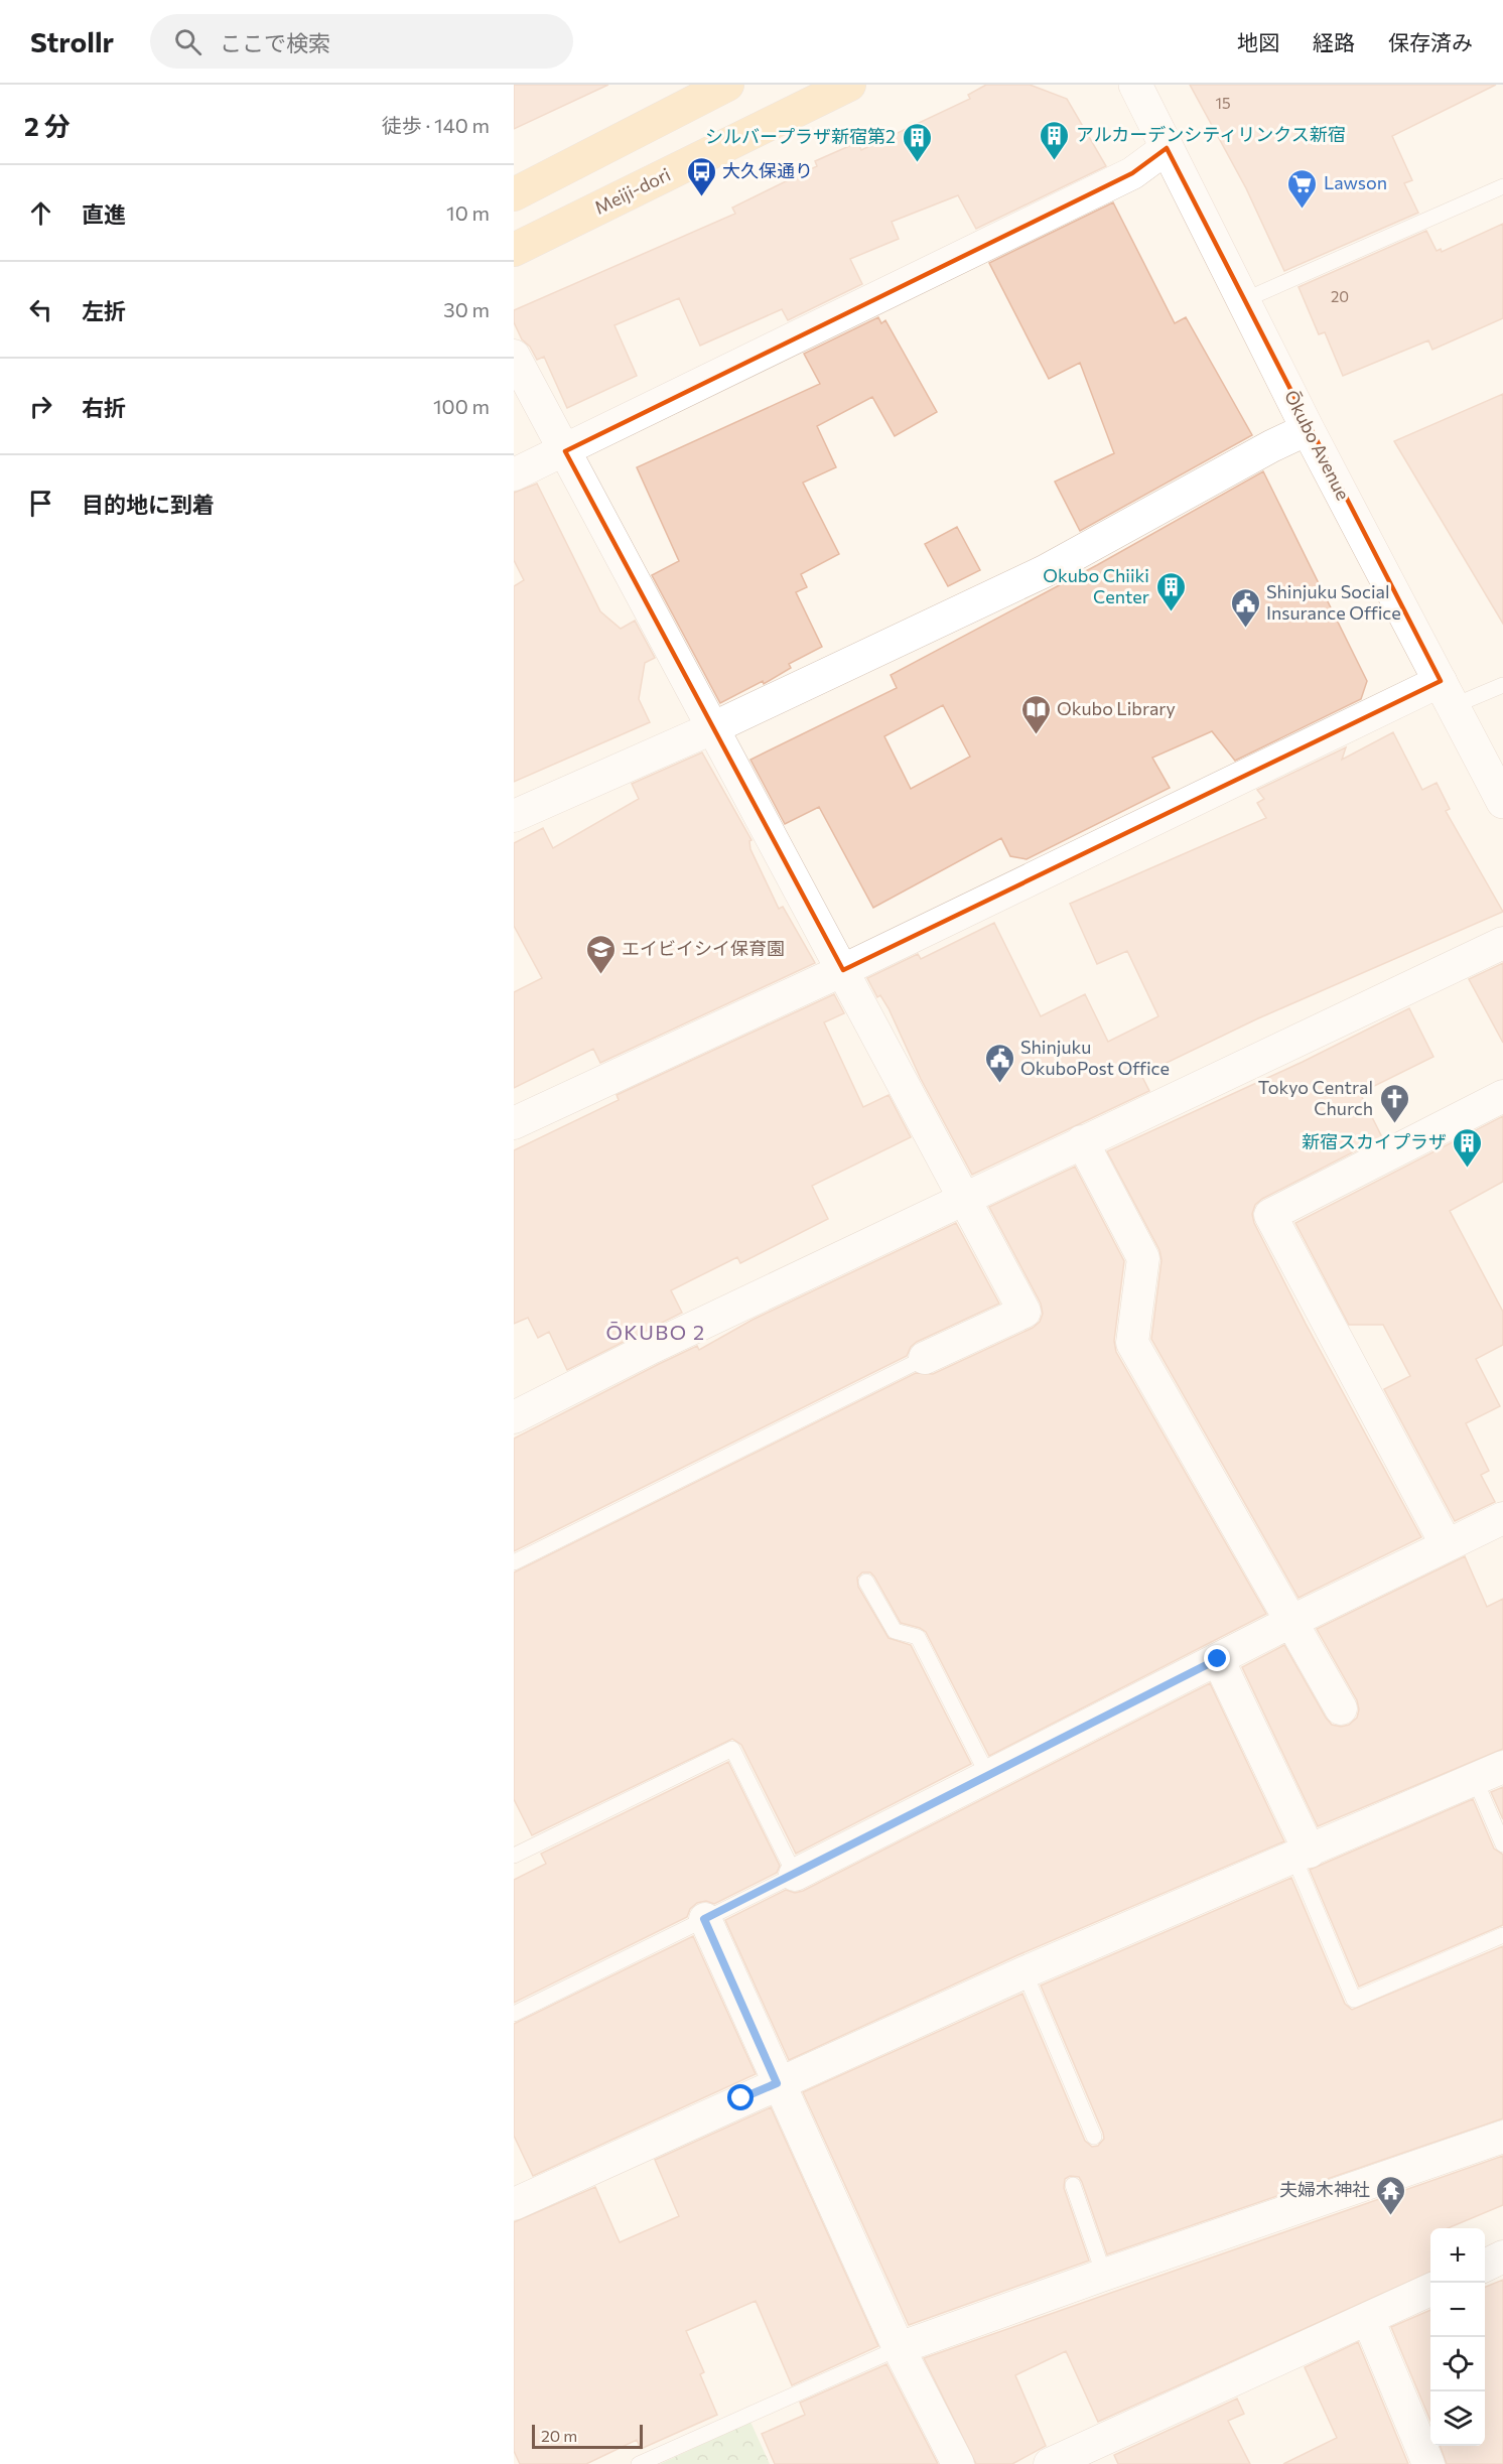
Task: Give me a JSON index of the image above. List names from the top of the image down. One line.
{"streets":{"main road":["Meiji-dori","Ōkubo Avenue"]},"districts":["ŌKUBO 2"],"places":{"building":["アルカーデンシティリンクス新宿","シルバープラザ新宿第2","Okubo Chiiki Center","新宿スカイプラザ"],"bus stop":["大久保通り"],"supermarket":["Lawson"],"public building":["Shinjuku Social Insurance Office","Shinjuku OkuboPost Office"],"library":["Okubo Library"],"school or university":["エイビイシイ保育園"],"church":["Tokyo Central Church"],"temple":["夫婦木神社"]},"house_numbers":["15","20"],"scale_bar":"20 m","page":{"header":"Strollr","search":"ここで検索","nav":["地図","経路","保存済み"],"heading":["2 分","徒歩 · 140 m"],"list":[["直進","10 m"],["左折","30 m"],["右折","100 m"],"目的地に到着"],"map_buttons":["+","−"],"scale":"20 m"}}
